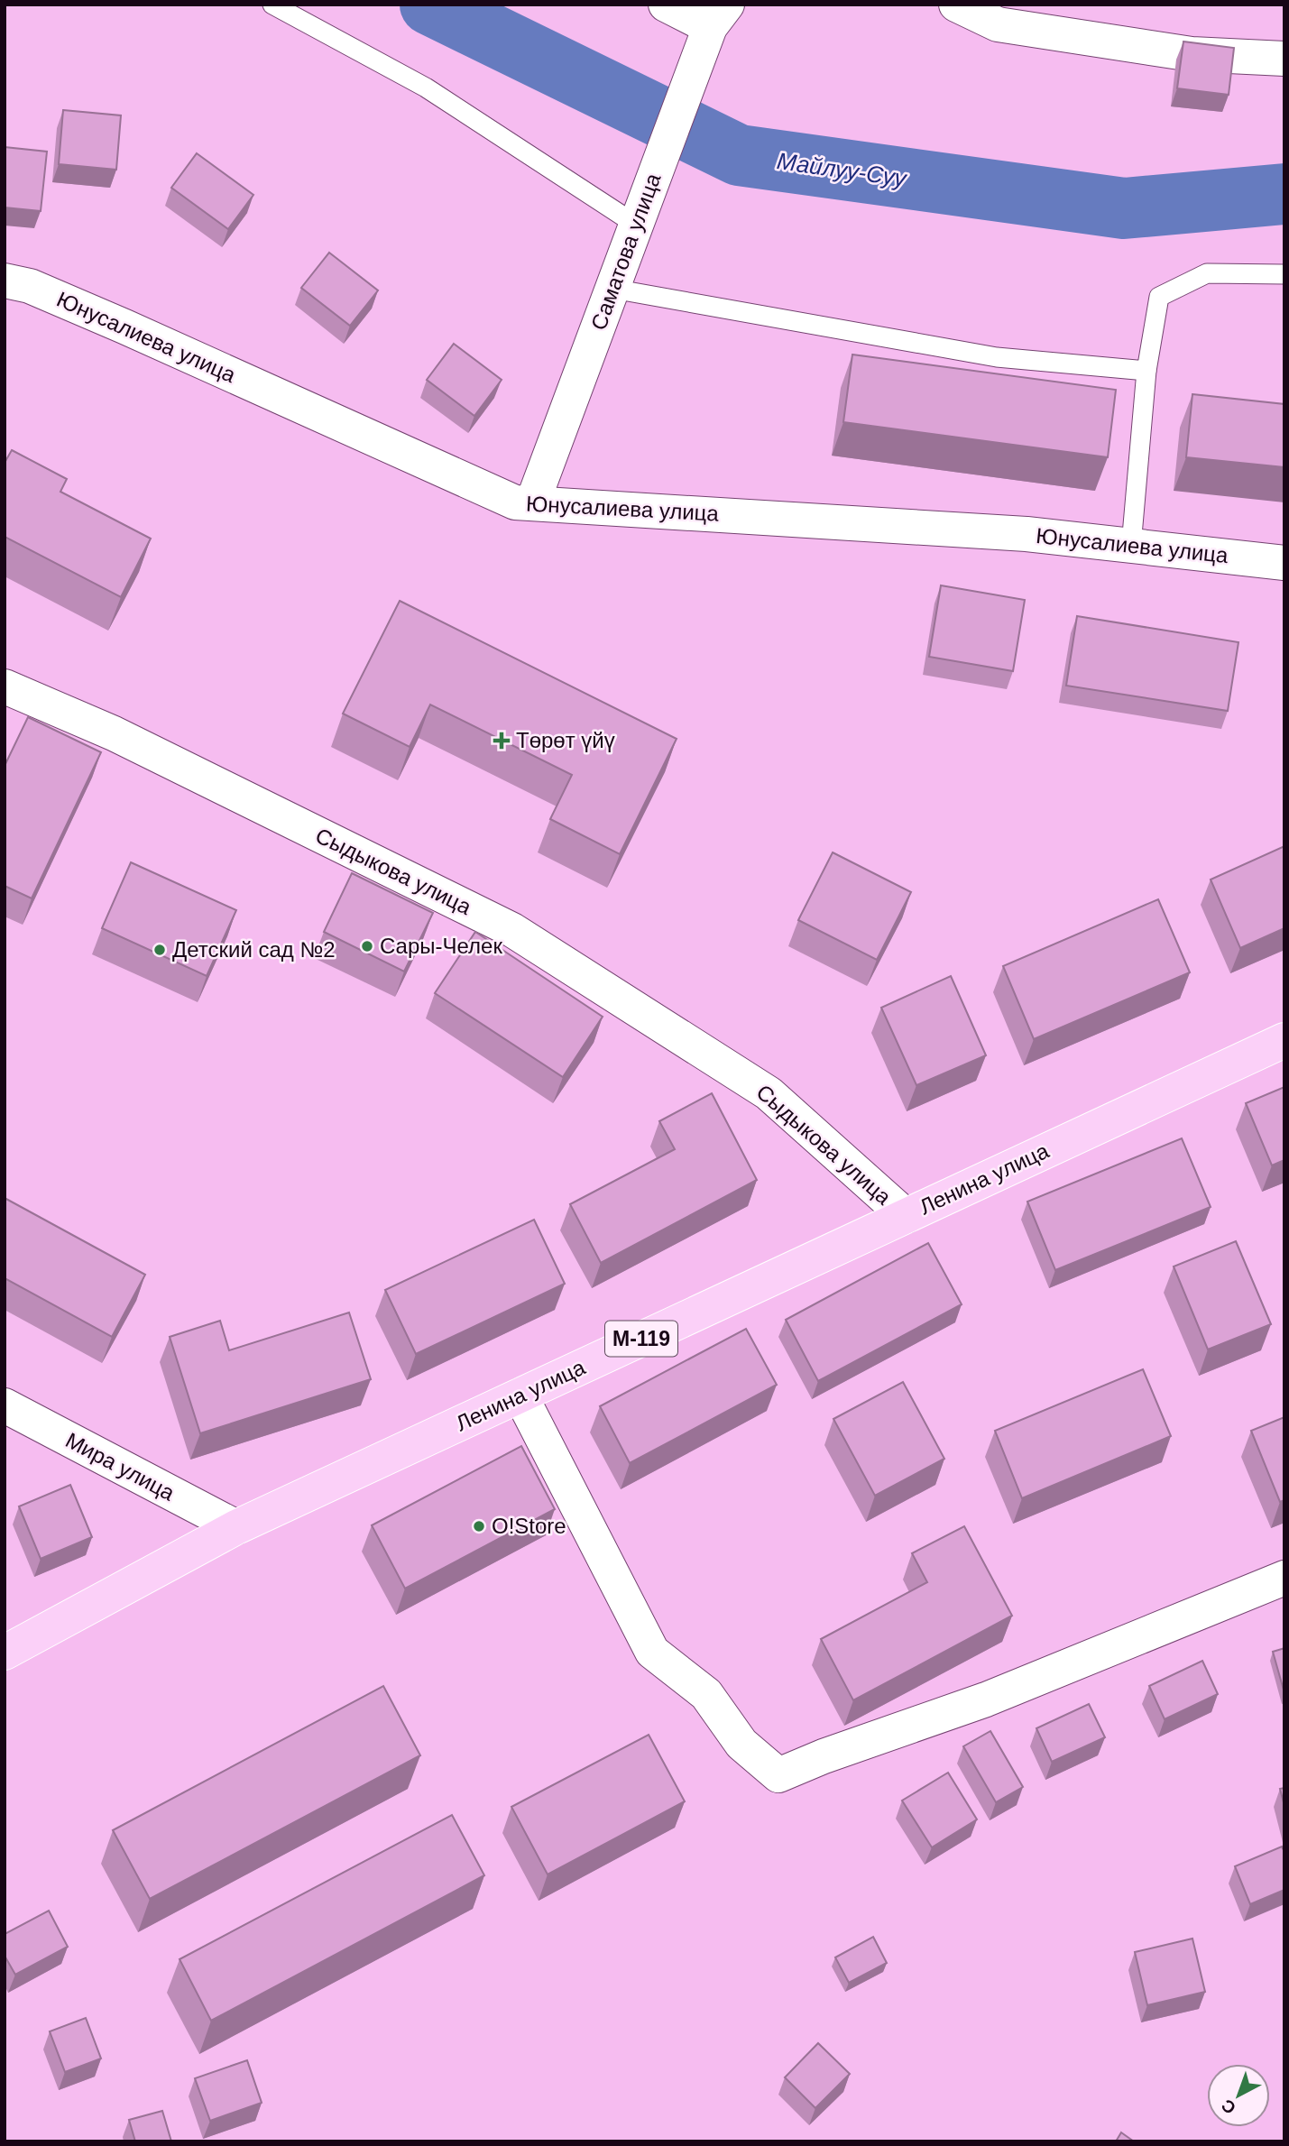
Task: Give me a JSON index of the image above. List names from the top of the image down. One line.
{"streets":{"main road":["Ленина улица","М-119"],"street":["Саматова улица","Юнусалиева улица","Сыдыкова улица","Мира улица"]},"crossings":[["Саматова улица","Юнусалиева улица"],["Сыдыкова улица","Ленина улица"],["Ленина улица","Мира улица"]],"water":["Майлуу-Суу"],"places":{"health":["Төрөт үйү"],"other":["Сары-Челек","Детский сад №2","O!Store"]},"north":"bottom left"}
